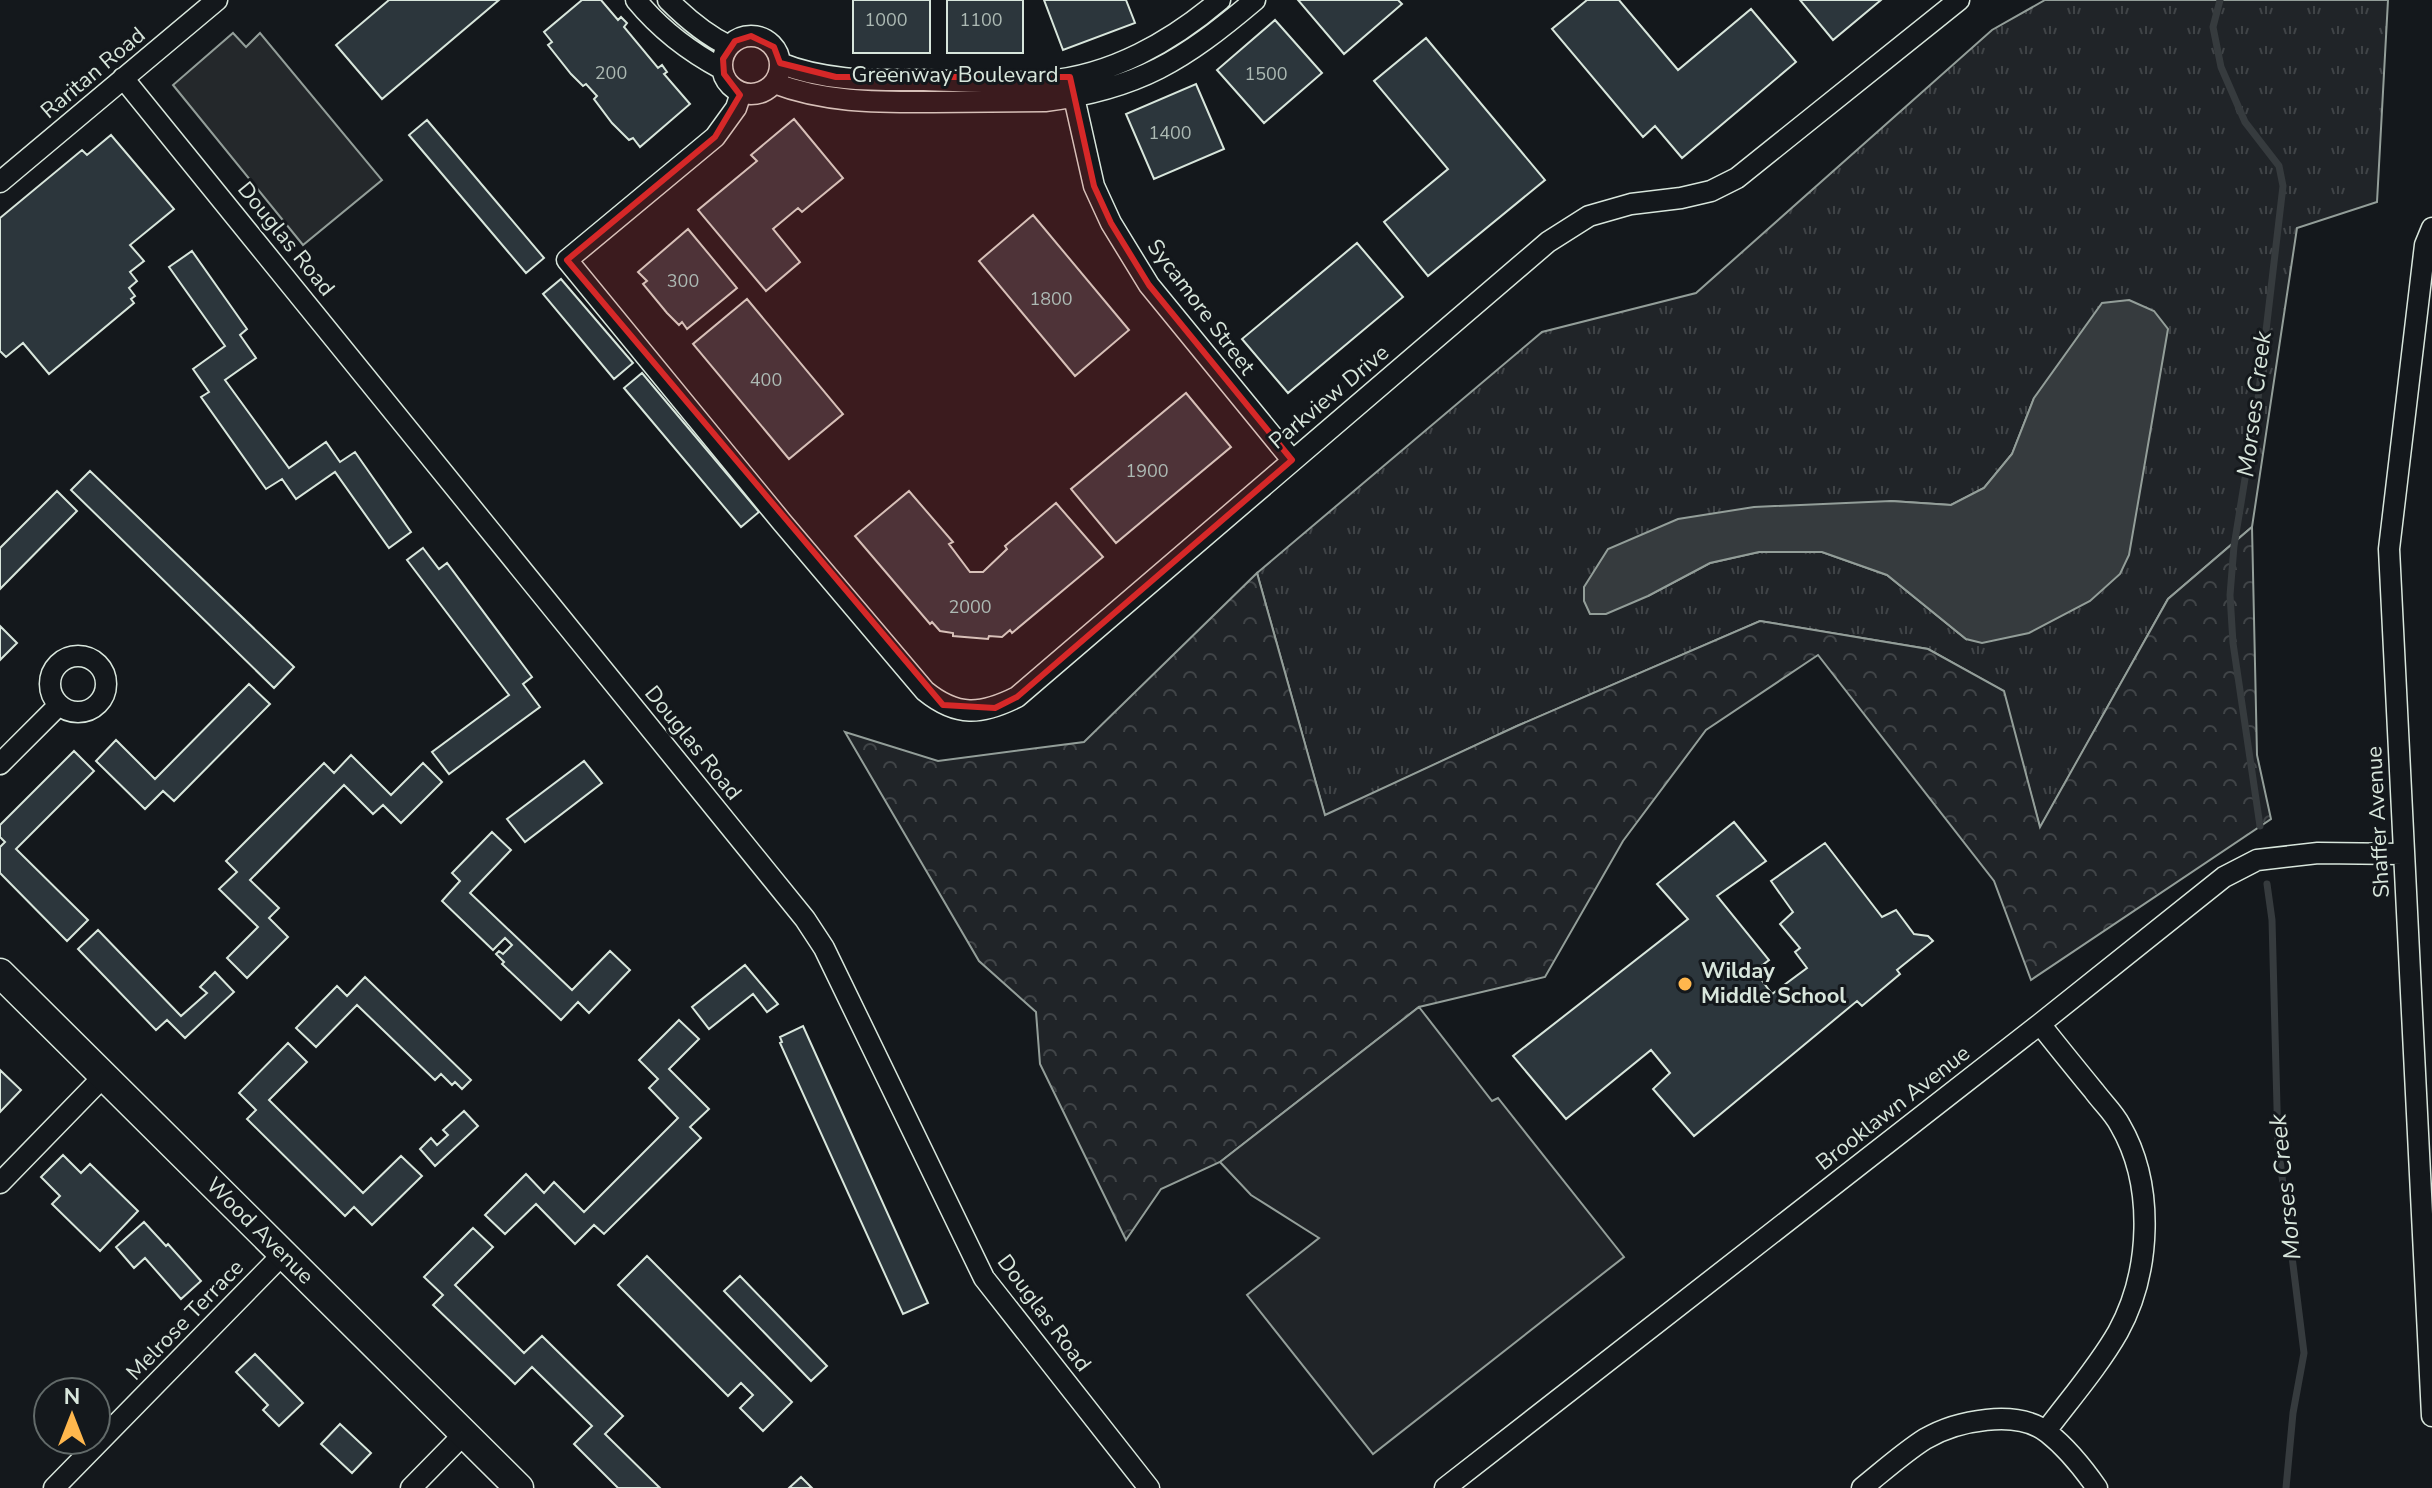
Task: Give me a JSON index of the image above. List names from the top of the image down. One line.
{"streets":{"main road":["Wood Avenue"],"street":["Raritan Road","Greenway Boulevard","Douglas Road","Sycamore Street","Parkview Drive","Shaffer Avenue","Brooklawn Avenue","Melrose Terrace"]},"crossings":[["Raritan Road","Douglas Road"],["Greenway Boulevard","Sycamore Street"],["Greenway Boulevard","Parkview Drive"],["Sycamore Street","Parkview Drive"],["Shaffer Avenue","Brooklawn Avenue"],["Wood Avenue","Melrose Terrace"]],"water":["Morses Creek"],"places":["Wilday Middle School"],"house_numbers":["1000","1100","200","1500","1400","300","1800","400","1900","2000"],"north":"top"}
